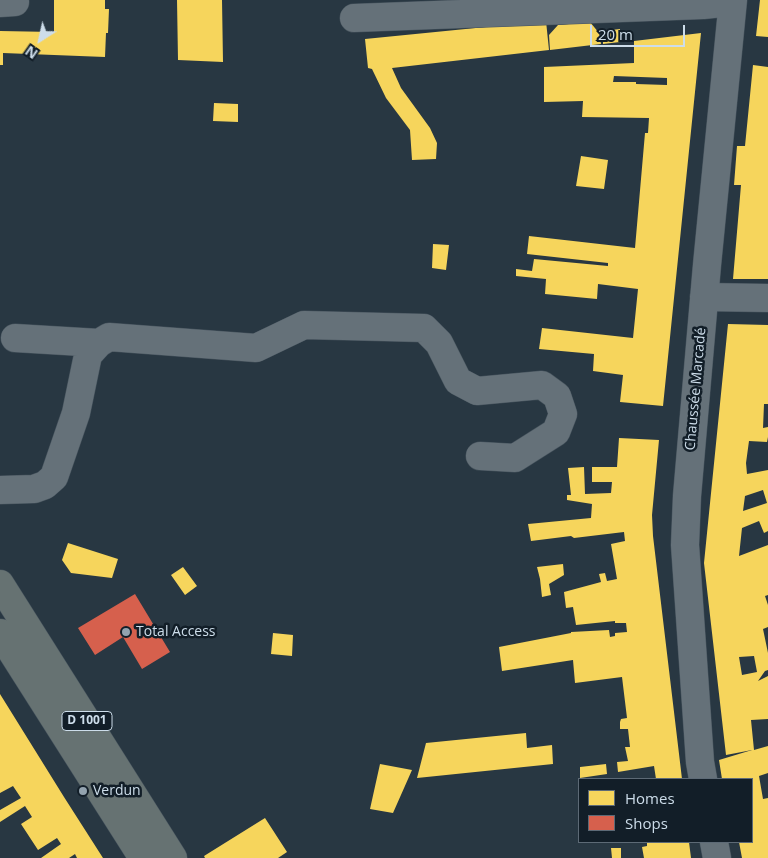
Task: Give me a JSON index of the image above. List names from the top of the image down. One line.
{"streets":{"main road":["D 1001"],"street":["Chaussée Marcadé"]},"places":["Total Access","Verdun"],"legend":["Homes","Shops"],"scale_bar":"20 m","north":"bottom left"}
